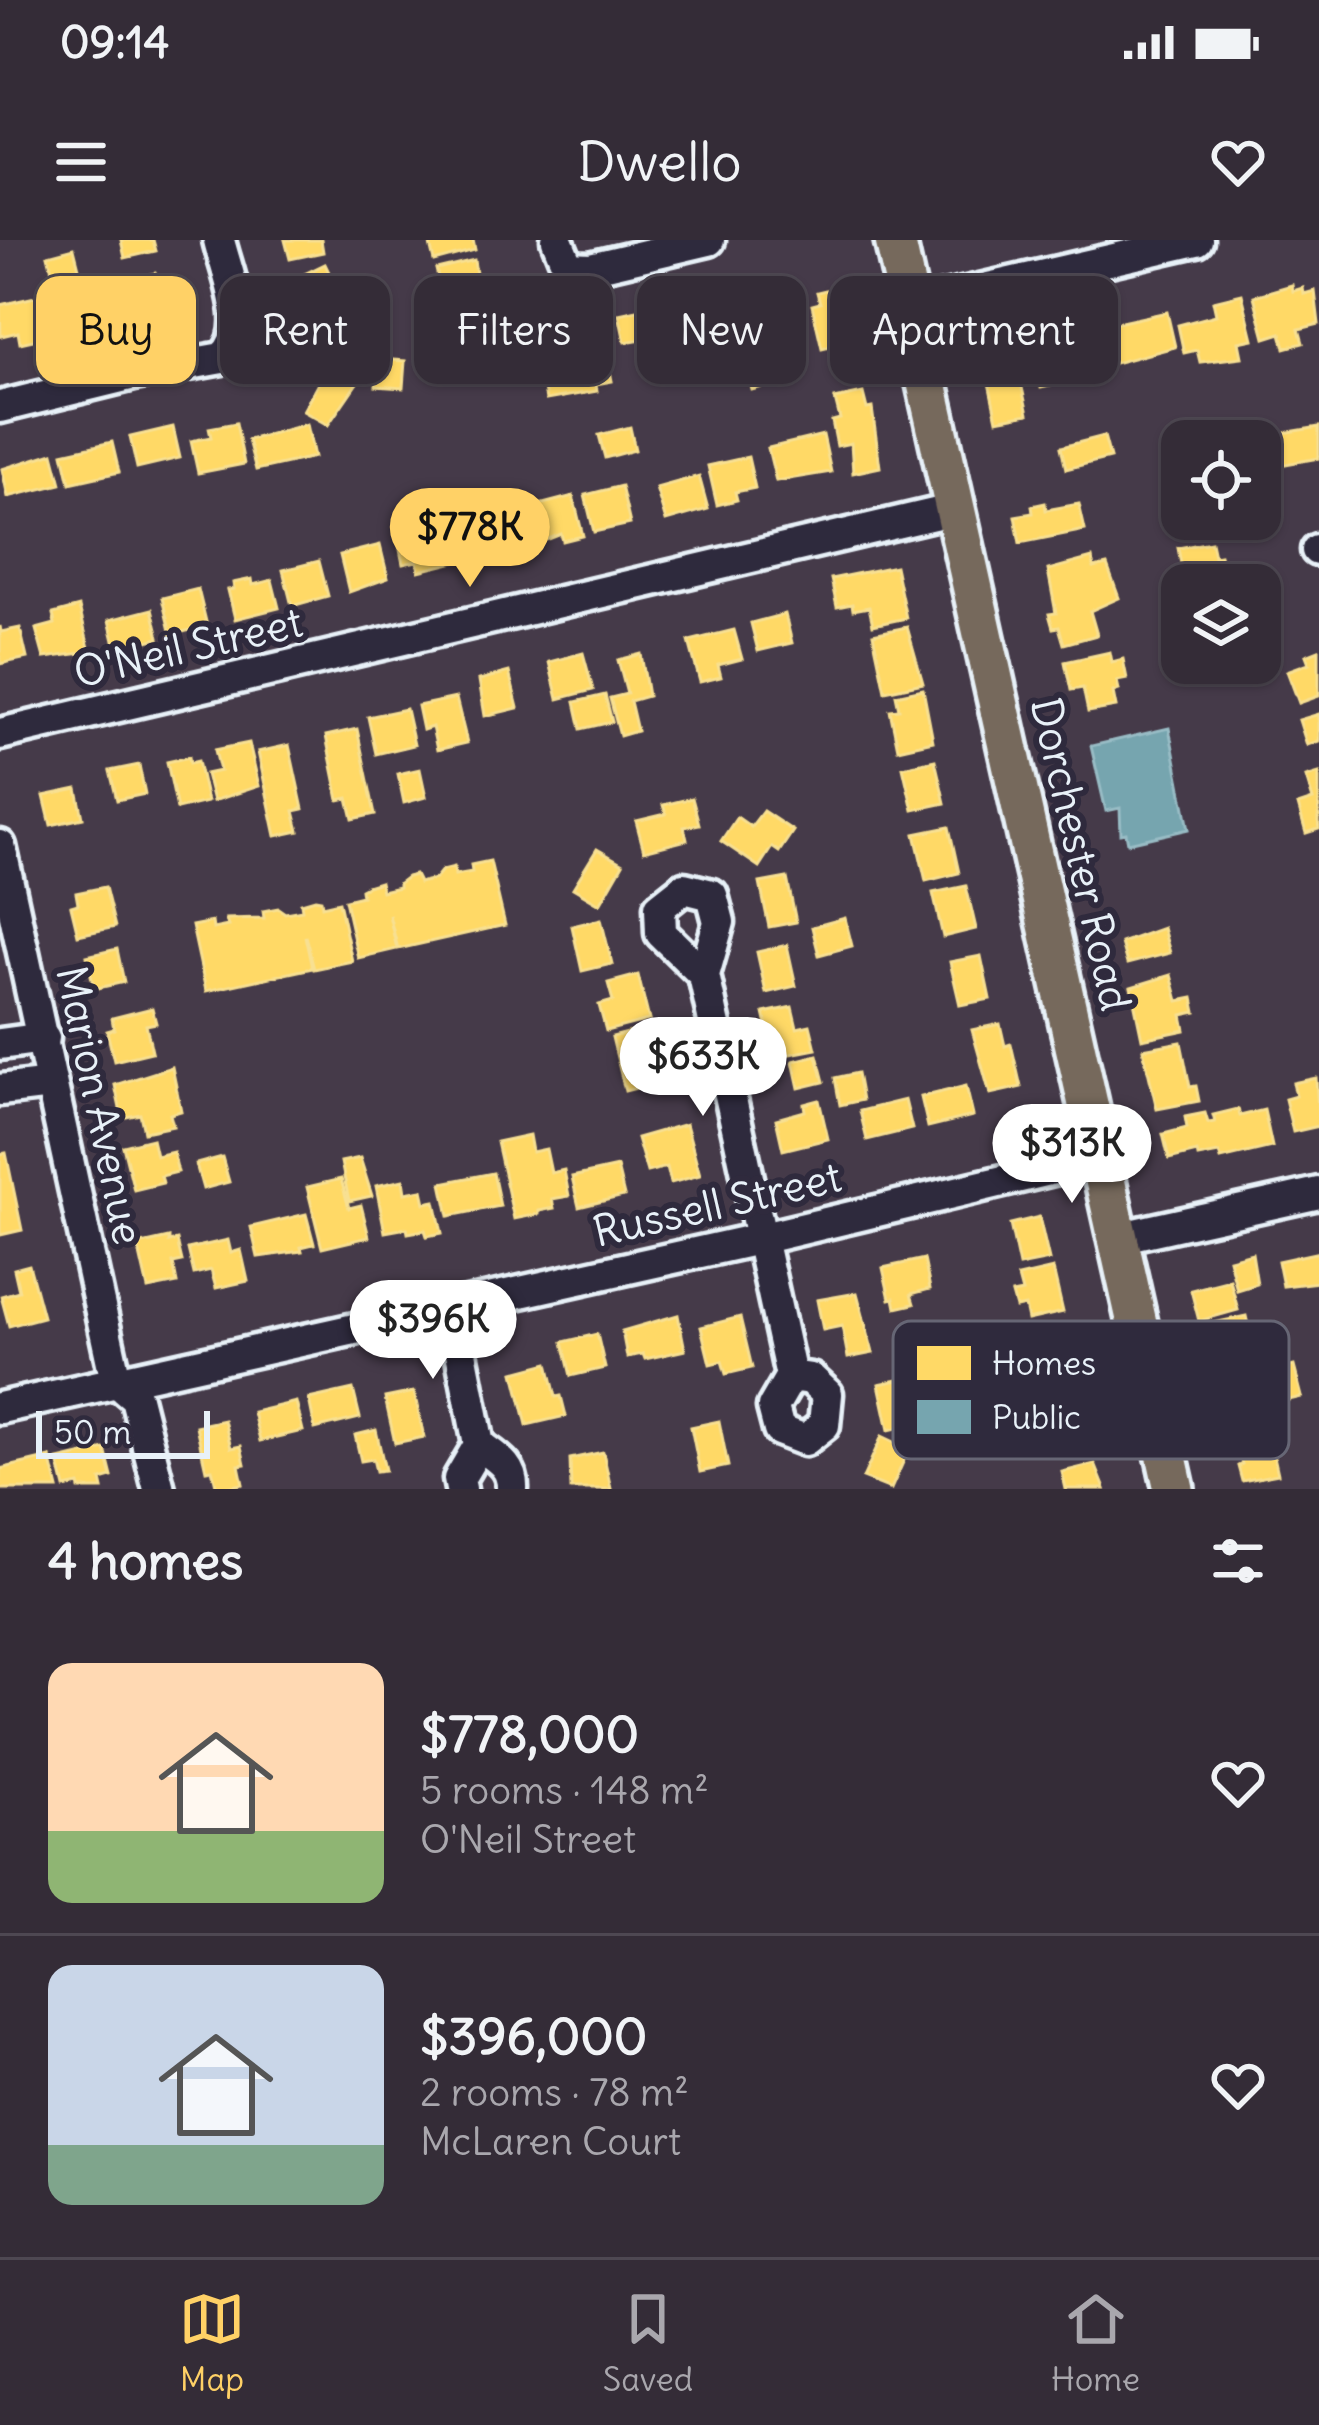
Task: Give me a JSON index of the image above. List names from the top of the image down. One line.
{"streets":{"main road":["Dorchester Road"],"street":["O'Neil Street","Marion Avenue","Russell Street"]},"crossings":[["O'Neil Street","Dorchester Road"],["Dorchester Road","Russell Street"],["Marion Avenue","Russell Street"]],"legend":["Homes","Public"],"scale_bar":"50 m","page":{"status":"09:14","header":"Dwello","chip":["Buy","Rent","Filters","New","Apartment"],"price":["$778K","$633K","$313K","$396K"],"scale":"50 m","heading":"4 homes","list":[{"name":"$778,000","note":"5 rooms · 148 m² · O'Neil Street"},{"name":"$396,000","note":"2 rooms · 78 m² · McLaren Court"}],"tabs":["Map","Saved","Home"]}}
